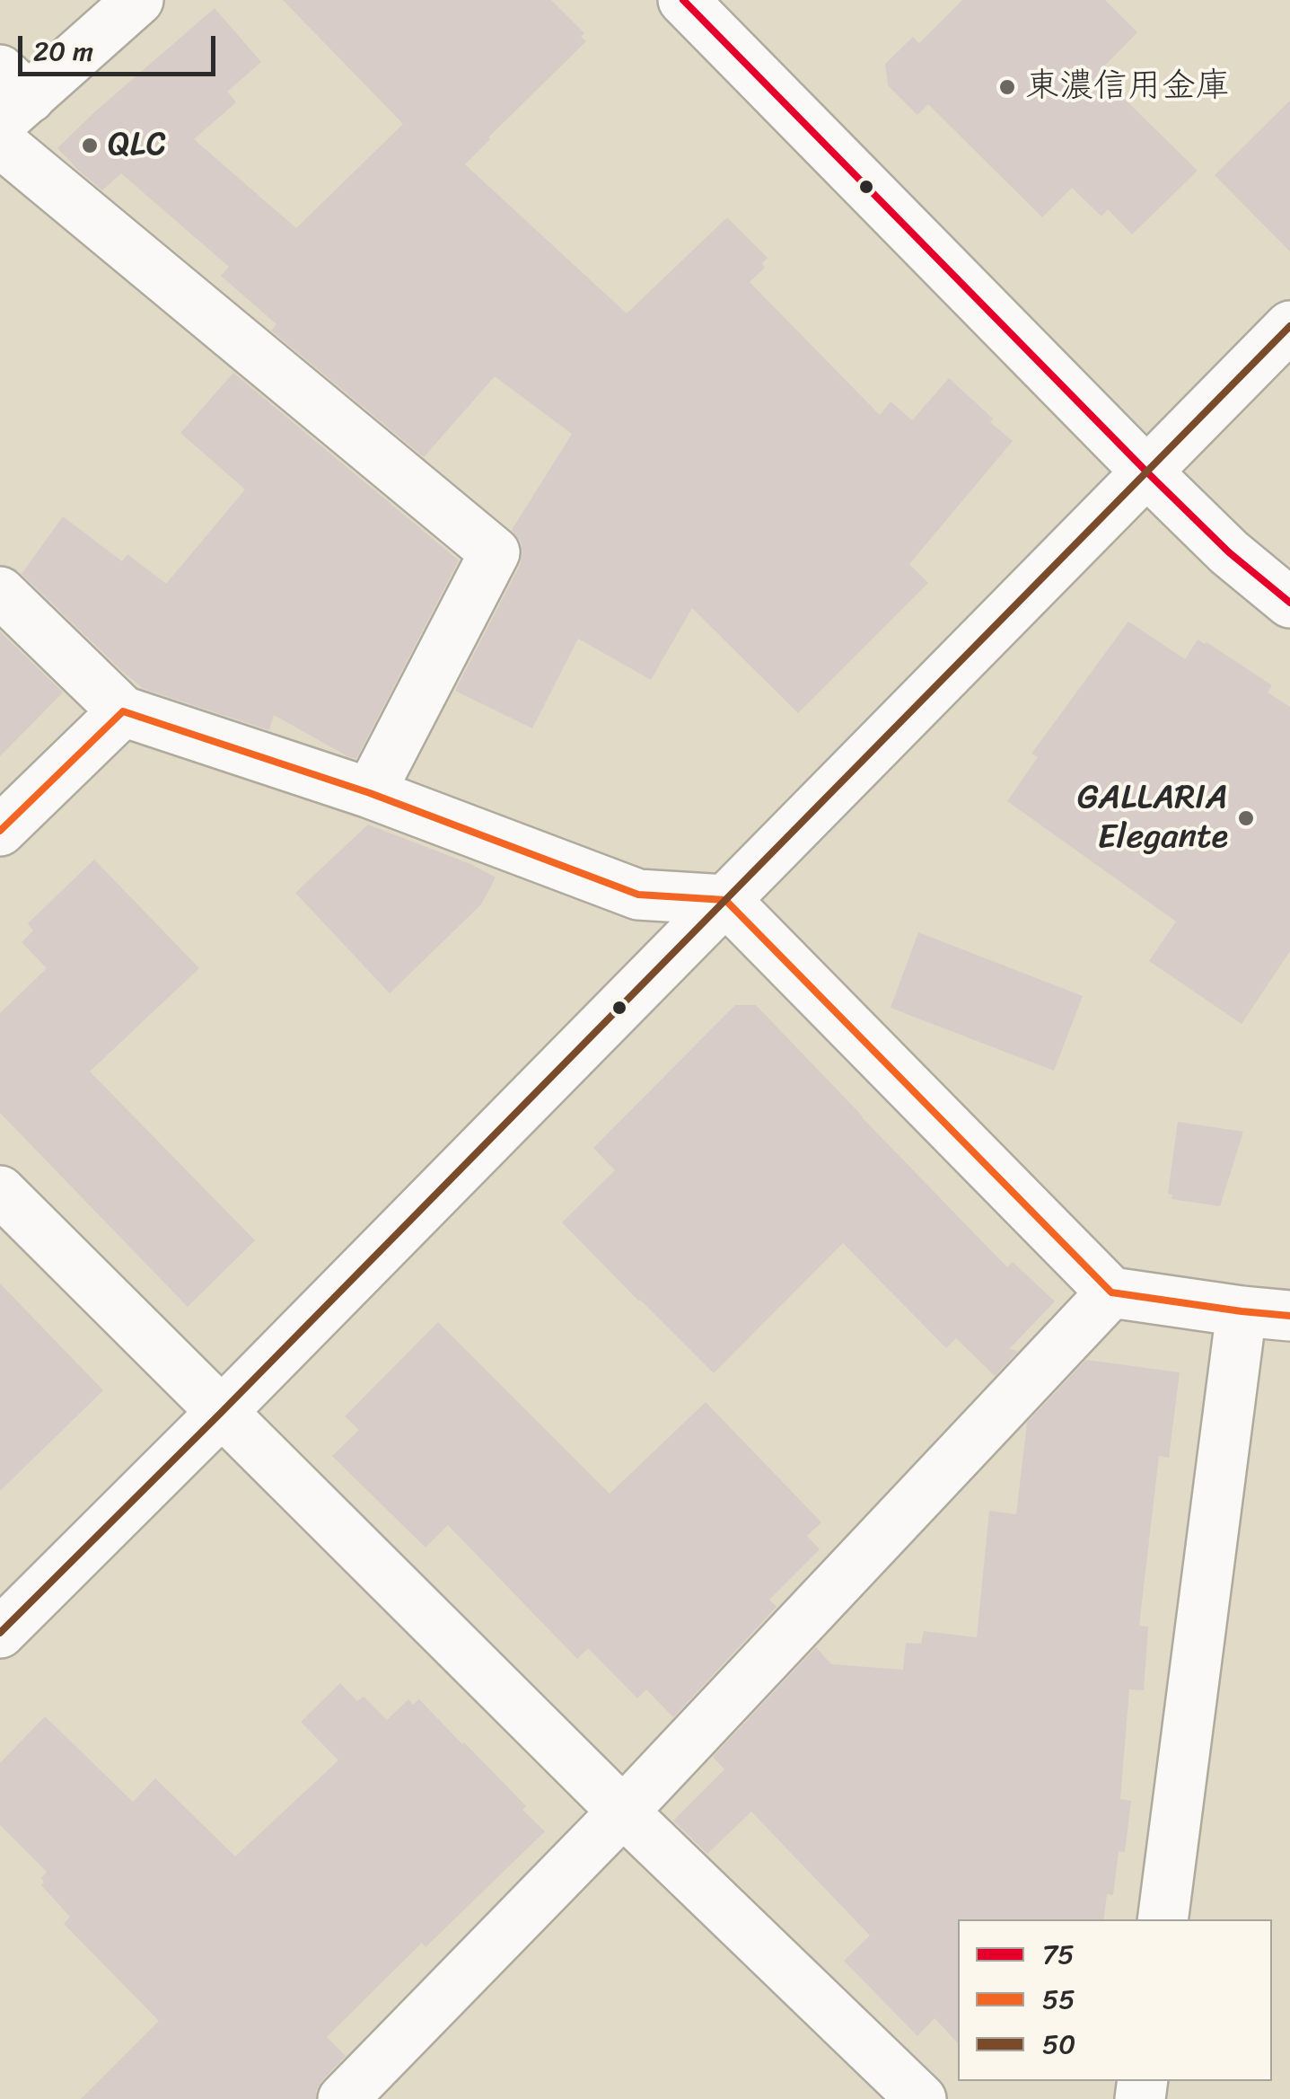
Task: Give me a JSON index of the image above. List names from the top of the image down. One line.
{"places":["東濃信用金庫","QLC","GALLARIA Elegante"],"lines":["transit line 75","transit line 50","transit line 55"],"legend":["75","55","50"],"scale_bar":"20 m"}
